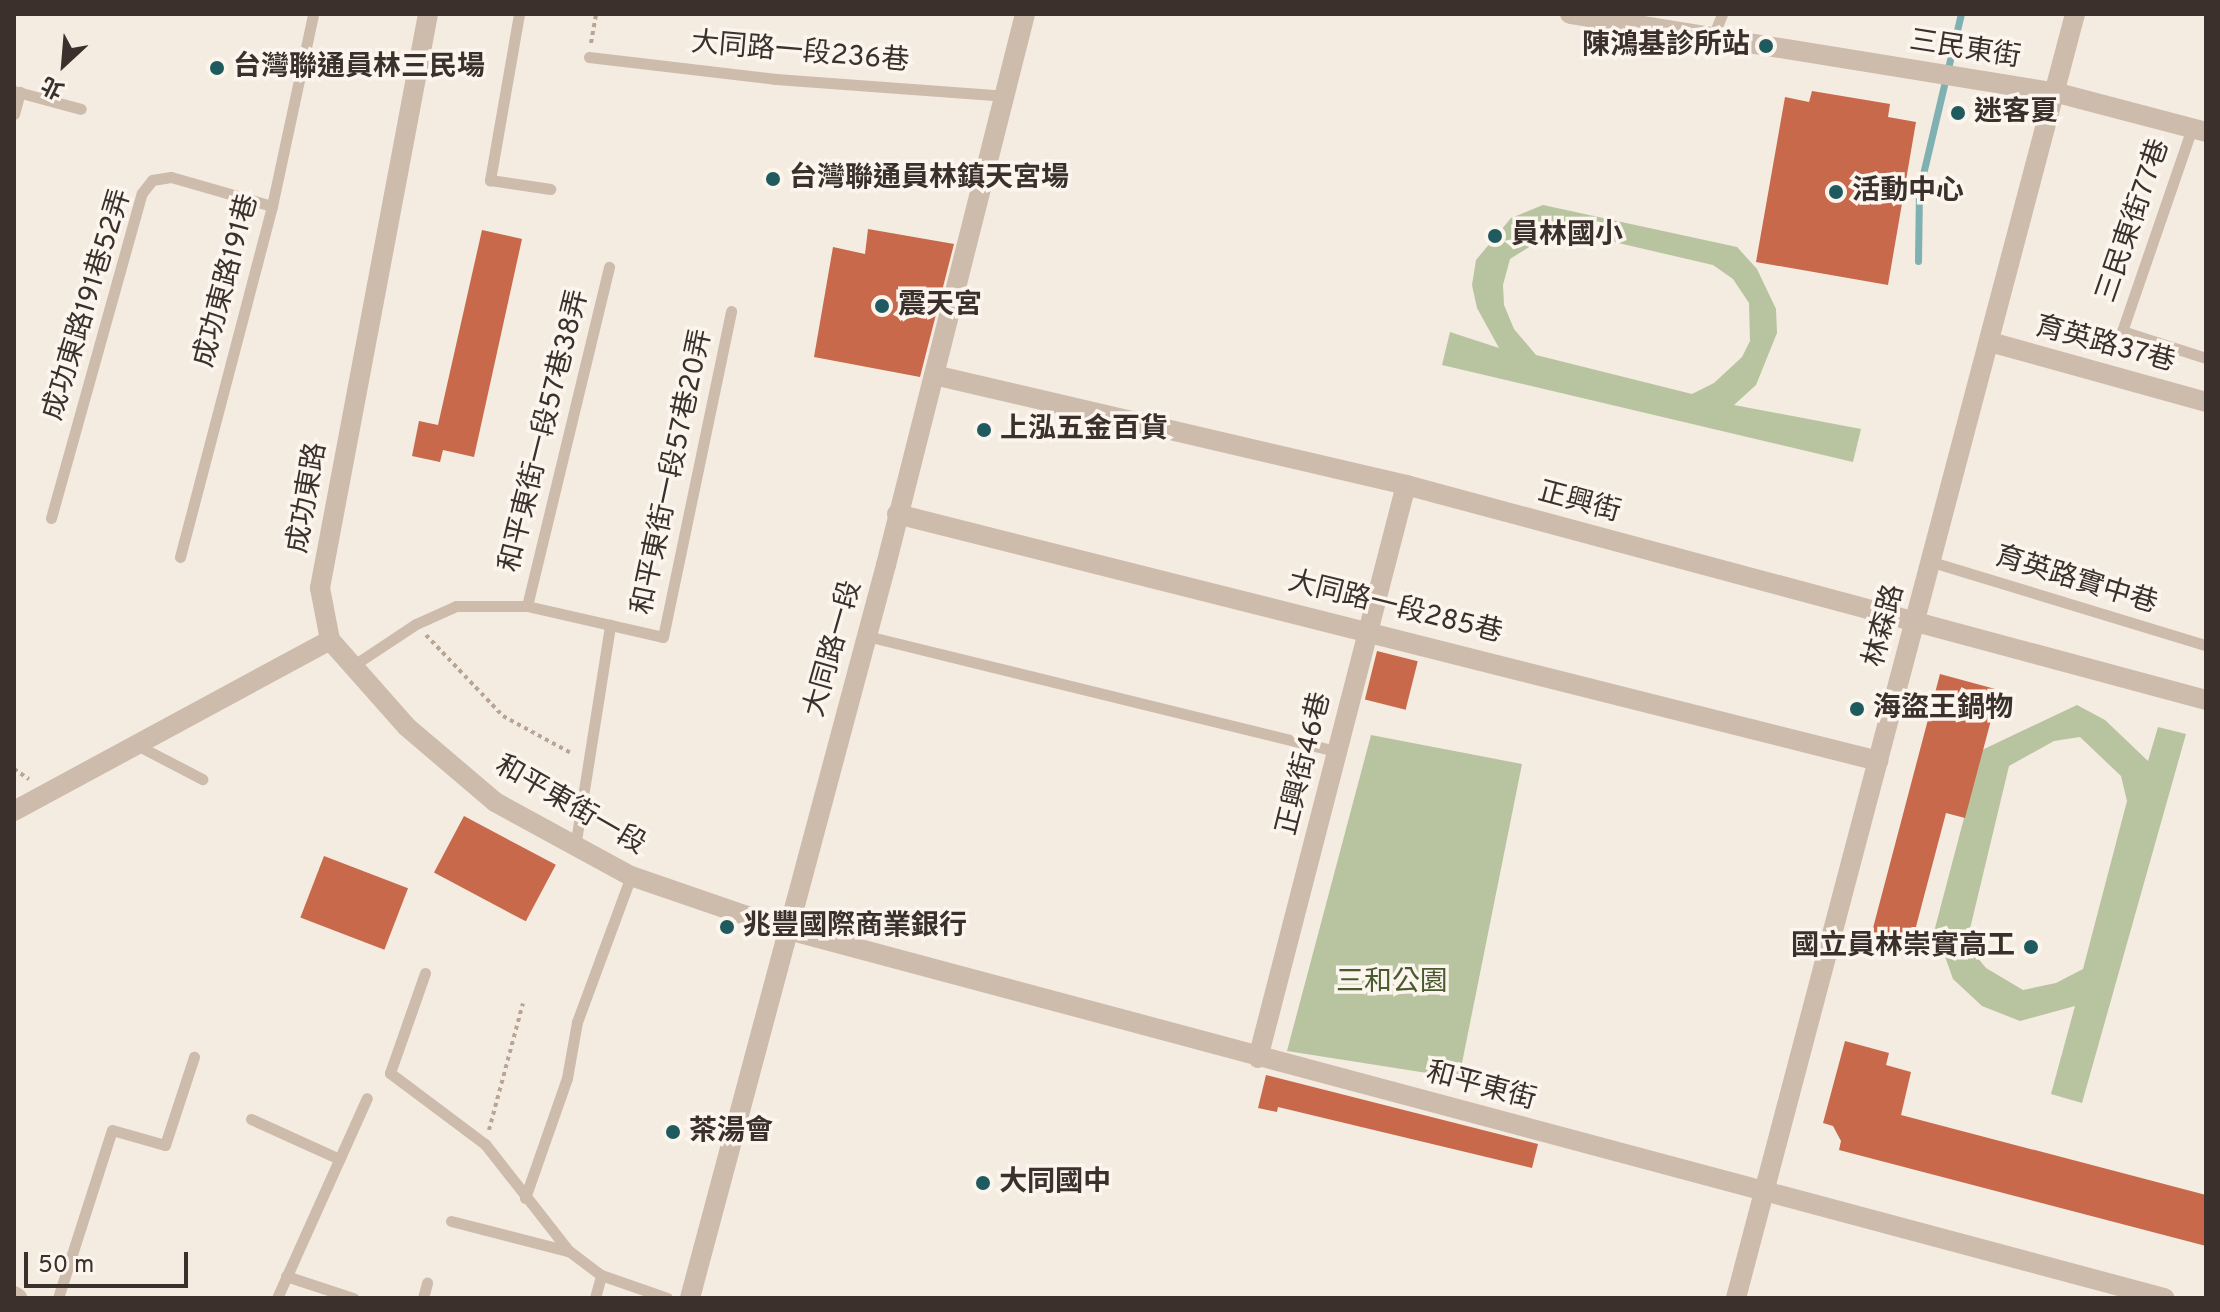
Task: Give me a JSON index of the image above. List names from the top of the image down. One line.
{"streets":{"street":["三民東街","育英路37巷","成功東路","正興街","大同路一段285巷","林森路","大同路一段","正興街46巷","和平東街一段","和平東街"],"lane":["大同路一段236巷","三民東街77巷","成功東路191巷","成功東路191巷52弄","和平東街一段57巷38弄","和平東街一段57巷20弄","育英路實中巷"]},"crossings":[["三民東街","三民東街77巷"],["三民東街","林森路"],["大同路一段236巷","大同路一段"],["成功東路191巷","成功東路191巷52弄"],["育英路37巷","林森路"],["成功東路","和平東街一段"],["正興街","林森路"],["正興街","大同路一段"],["正興街","正興街46巷"],["育英路實中巷","林森路"],["大同路一段285巷","林森路"],["大同路一段285巷","大同路一段"],["大同路一段285巷","正興街46巷"],["林森路","和平東街"],["大同路一段","和平東街一段"],["大同路一段","和平東街"],["正興街46巷","和平東街"],["和平東街一段","和平東街"]],"parks":["三和公園"],"places":["陳鴻基診所站","台灣聯通員林三民場","迷客夏","台灣聯通員林鎮天宮場","活動中心","員林國小","震天宮","上泓五金百貨","海盜王鍋物","兆豐國際商業銀行","國立員林崇實高工","茶湯會","大同國中"],"scale_bar":"50 m","north":"bottom left"}
